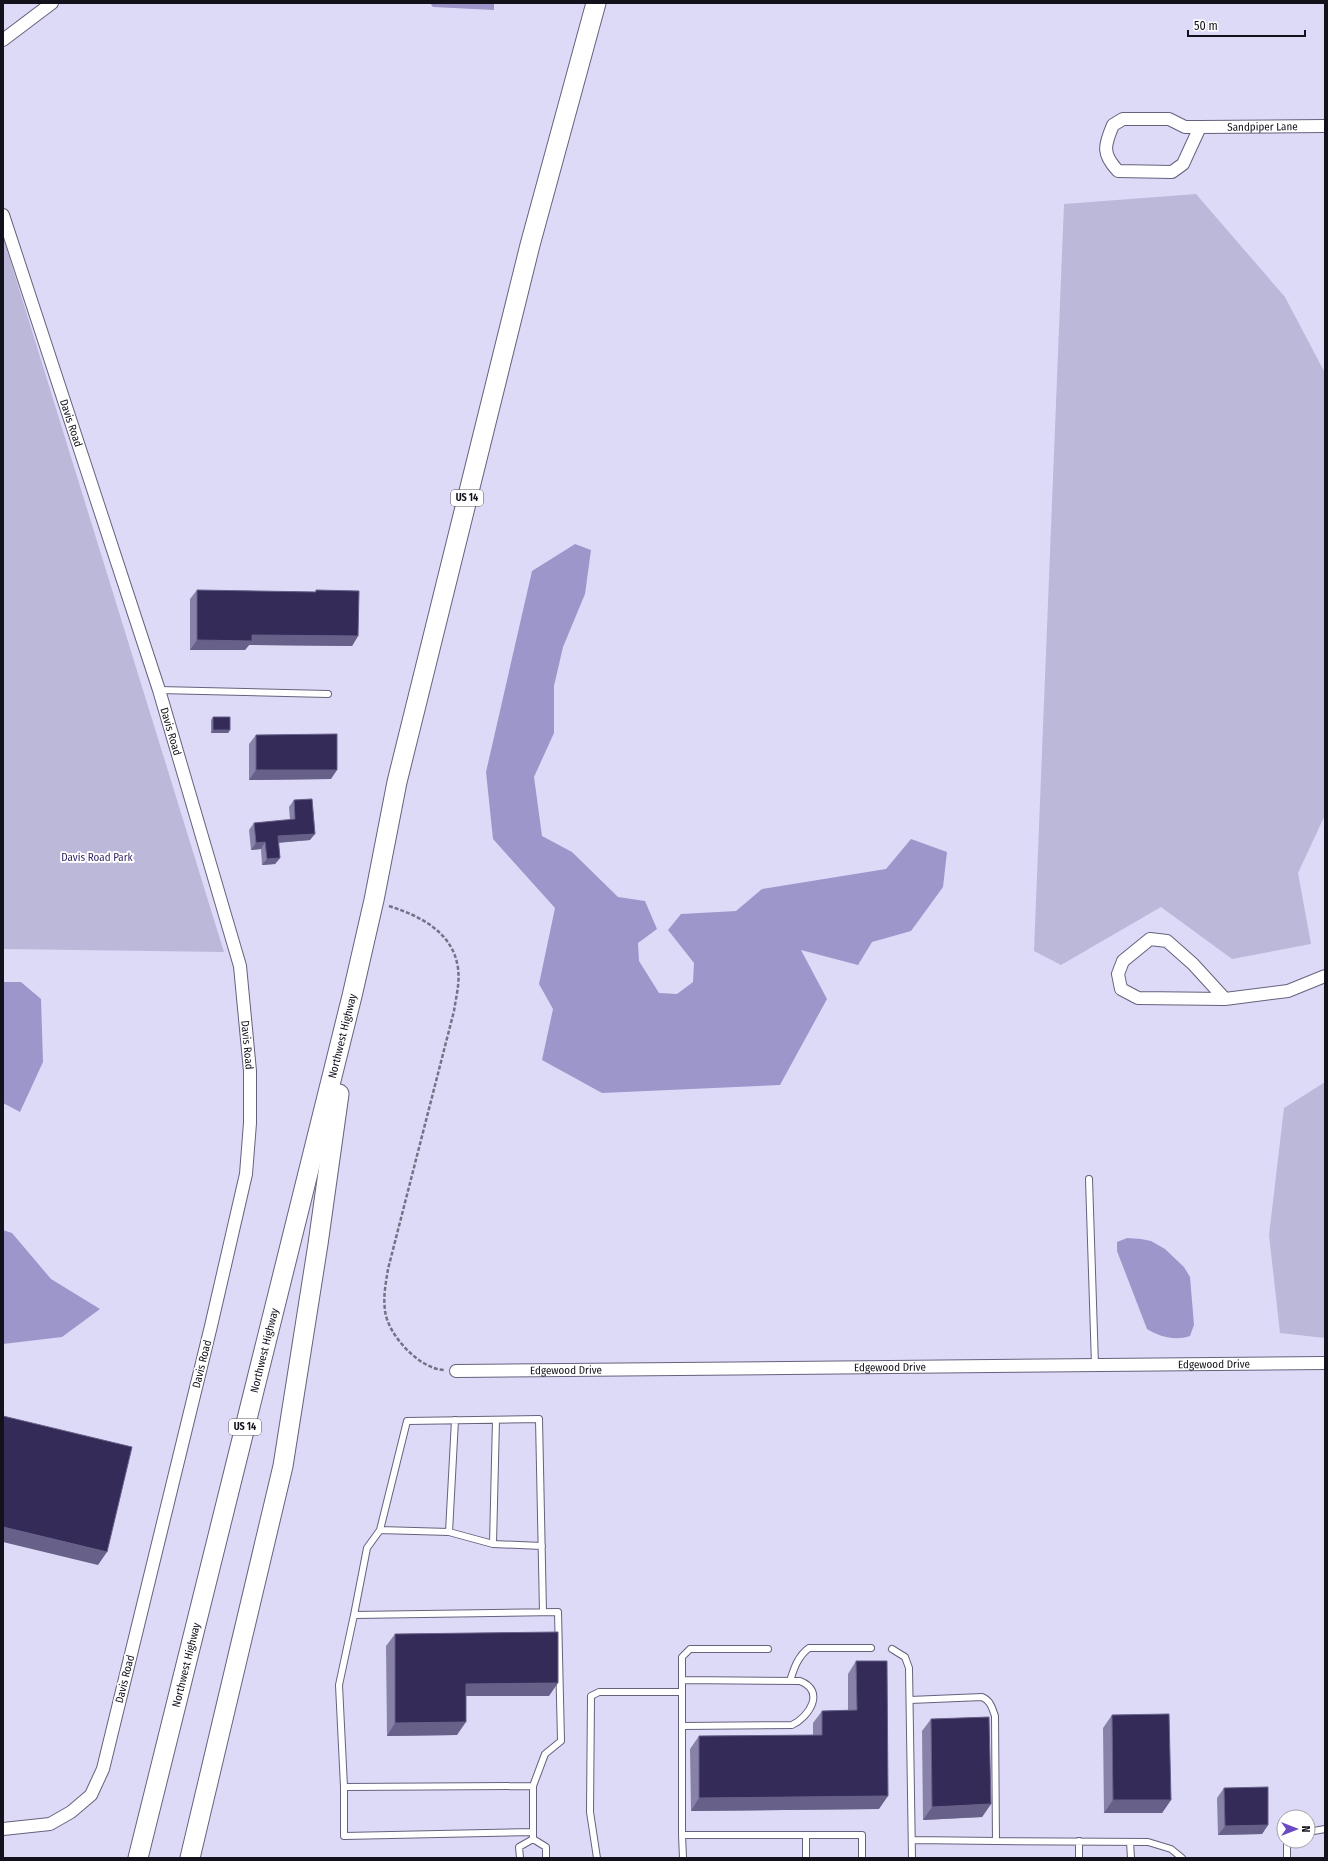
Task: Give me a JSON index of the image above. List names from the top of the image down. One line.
{"streets":{"main road":["US 14","Northwest Highway"],"street":["Sandpiper Lane","Davis Road","Edgewood Drive"]},"crossings":[["US 14","Northwest Highway"]],"parks":["Davis Road Park"],"scale_bar":"50 m","north":"right"}
